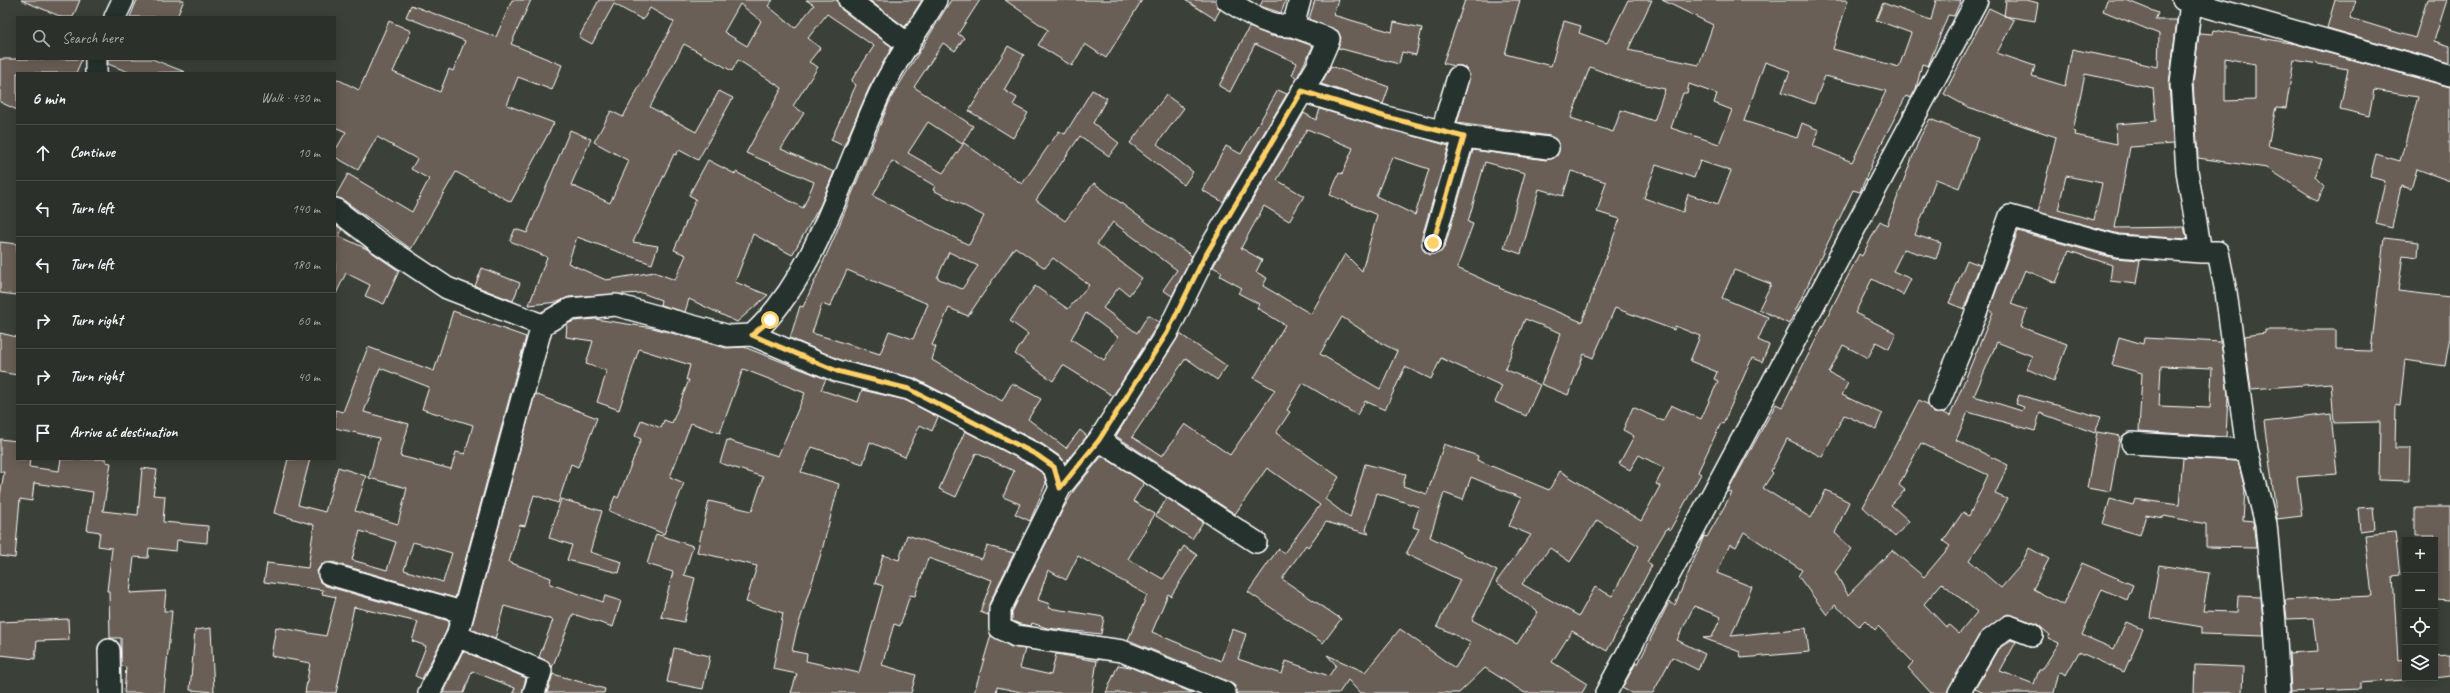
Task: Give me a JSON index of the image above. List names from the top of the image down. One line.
{"page":{"search":"Search here","heading":["6 min","Walk · 430 m"],"list":[["Continue","10 m"],["Turn left","140 m"],["Turn left","180 m"],["Turn right","60 m"],["Turn right","40 m"],"Arrive at destination"],"map_buttons":["+","−"]}}
